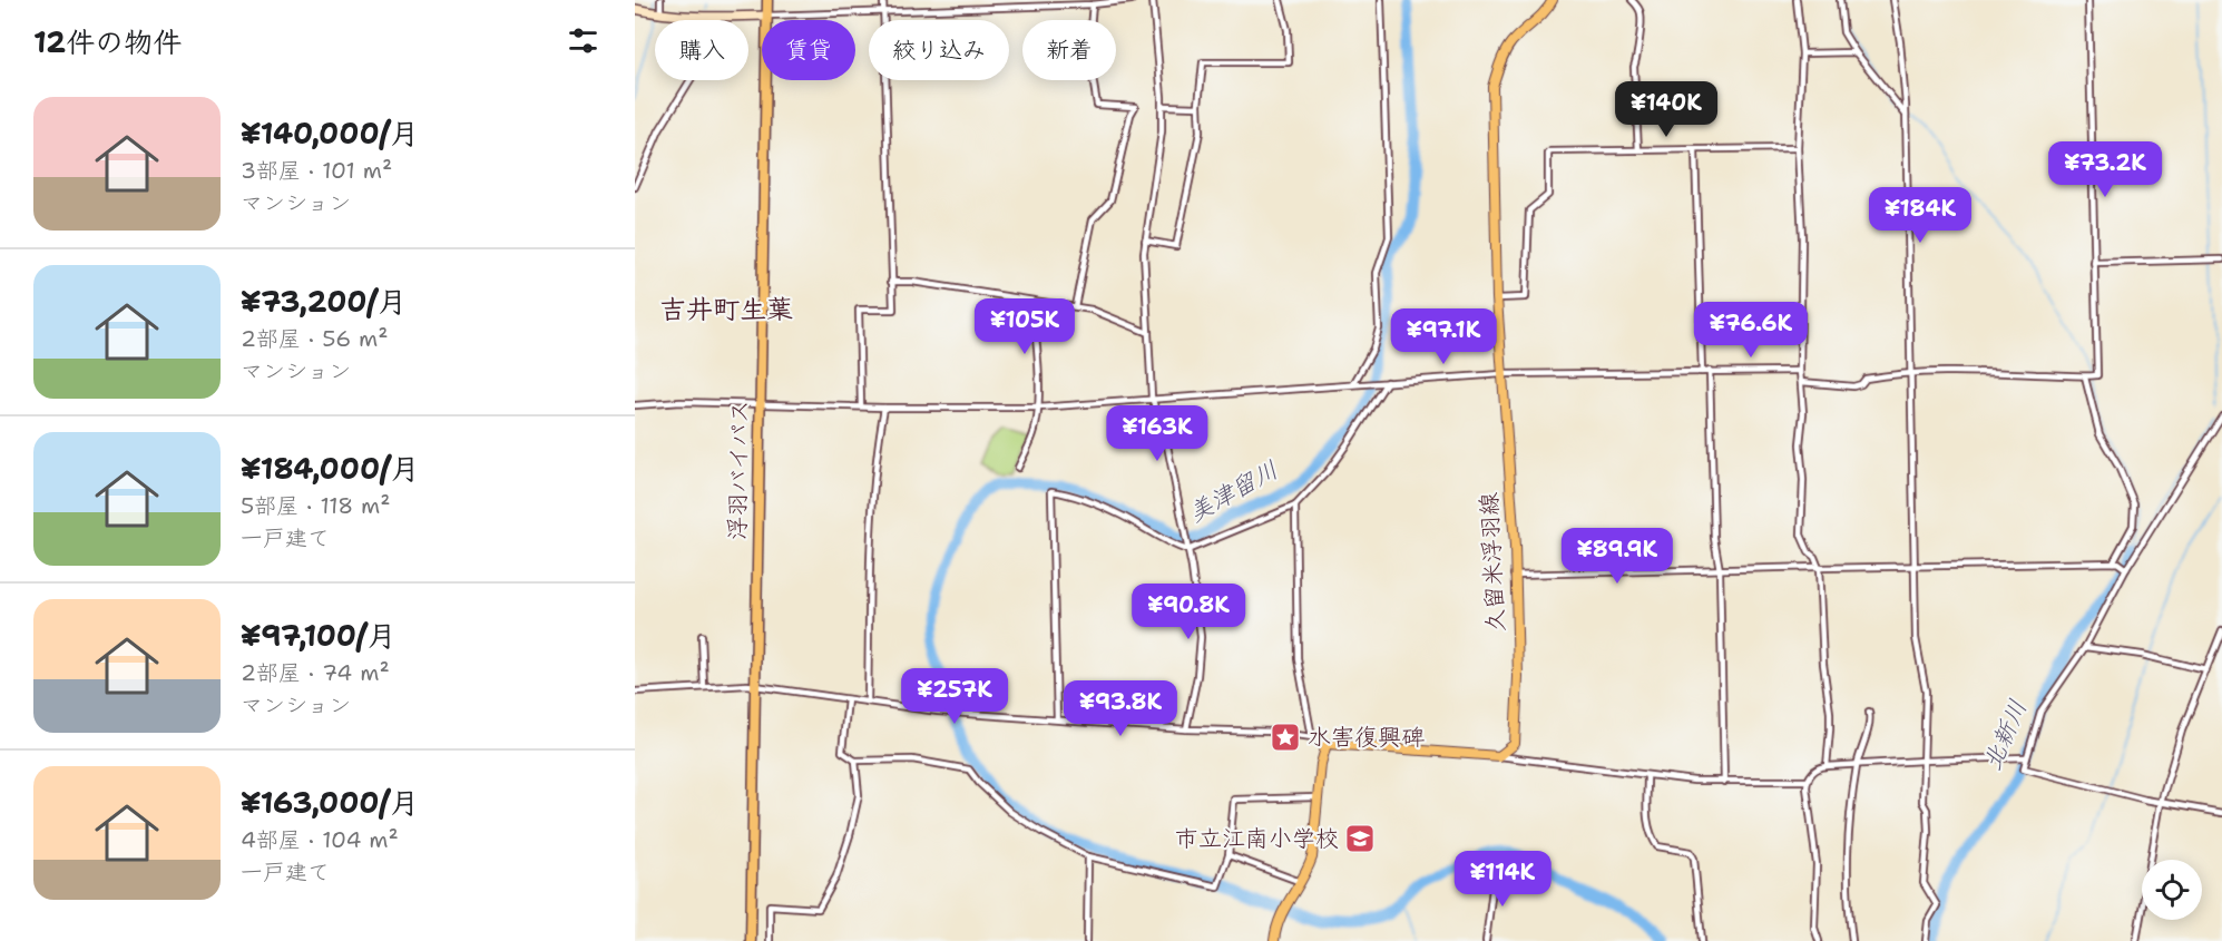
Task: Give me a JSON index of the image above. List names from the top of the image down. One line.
{"streets":{"highway":["浮羽バイパス"],"main road":["久留米浮羽線"]},"districts":["吉井町生葉"],"water":["美津留川","北新川"],"places":{"place":["水害復興碑"],"school or university":["市立江南小学校"]},"page":{"heading":"12件の物件","chip":["購入","賃貸","絞り込み","新着"],"list":[{"name":"¥140,000/月","note":"3部屋 · 101 m² · マンション"},{"name":"¥73,200/月","note":"2部屋 · 56 m² · マンション"},{"name":"¥184,000/月","note":"5部屋 · 118 m² · 一戸建て"},{"name":"¥97,100/月","note":"2部屋 · 74 m² · マンション"},{"name":"¥163,000/月","note":"4部屋 · 104 m² · 一戸建て"}],"price":["¥140K","¥73.2K","¥184K","¥105K","¥76.6K","¥97.1K","¥163K","¥89.9K","¥90.8K","¥257K","¥93.8K","¥114K"]}}
